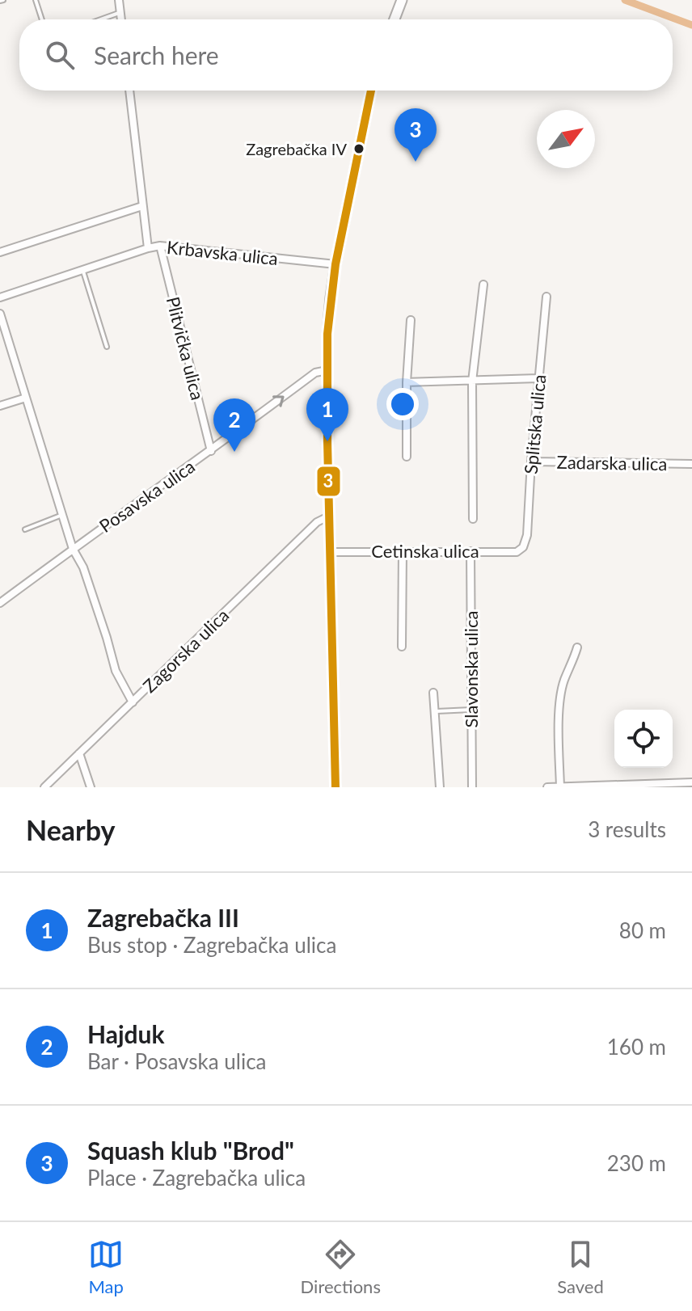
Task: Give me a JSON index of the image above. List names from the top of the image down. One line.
{"streets":{"street":["Krbavska ulica","Plitvička ulica","Splitska ulica","Zadarska ulica","Posavska ulica","Cetinska ulica","Zagorska ulica","Slavonska ulica"]},"crossings":[["Krbavska ulica","Plitvička ulica"],["Plitvička ulica","Posavska ulica"],["Splitska ulica","Zadarska ulica"],["Splitska ulica","Cetinska ulica"],["Cetinska ulica","Slavonska ulica"]],"one_way":["Posavska ulica"],"places":["Zagrebačka IV"],"lines":["transit line 3"],"north":"top right","page":{"search":"Search here","pins":["3","1","2"],"heading":["Nearby","3 results"],"list":[{"mark":"1","name":"Zagrebačka III","note":"Bus stop · Zagrebačka ulica","value":"80 m"},{"mark":"2","name":"Hajduk","note":"Bar · Posavska ulica","value":"160 m"},{"mark":"3","name":"Squash klub \"Brod\"","note":"Place · Zagrebačka ulica","value":"230 m"}],"nav":["Map","Directions","Saved"]}}
